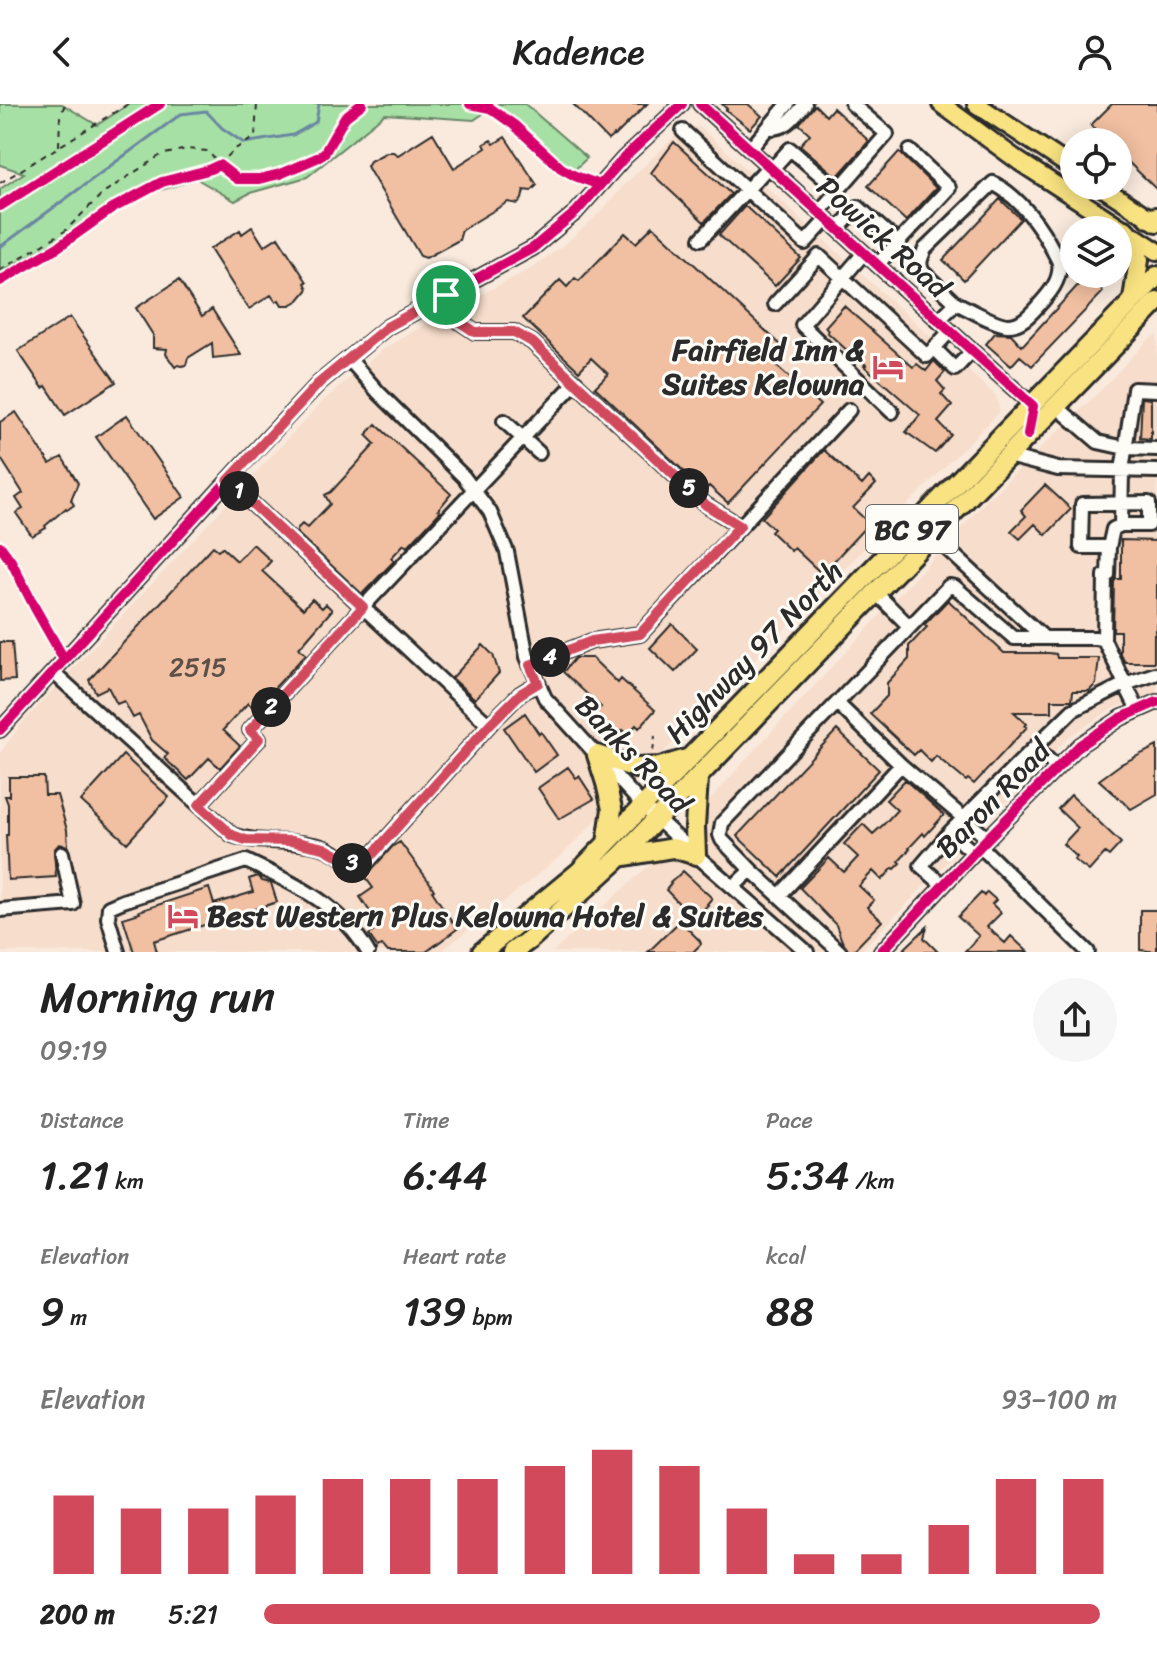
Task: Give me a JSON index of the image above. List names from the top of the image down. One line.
{"streets":{"highway":["BC 97","Highway 97 North"],"street":["Powick Road","Banks Road","Baron Road"]},"crossings":[["Powick Road","Highway 97 North"],["Highway 97 North","Banks Road"]],"places":{"hotel":["Fairfield Inn & Suites Kelowna","Best Western Plus Kelowna Hotel & Suites"]},"house_numbers":["2515"],"page":{"header":"Kadence","pins":["5","1","4","2","3"],"heading":["Morning run","09:19"],"stats":[["Distance","1.21 km"],["Time","6:44"],["Pace","5:34 /km"],["Elevation","9 m"],["Heart rate","139 bpm"],["kcal","88"]],"chart":["Elevation","93–100 m"],"list":[{"name":"200 m","note":"5:21"}]}}
